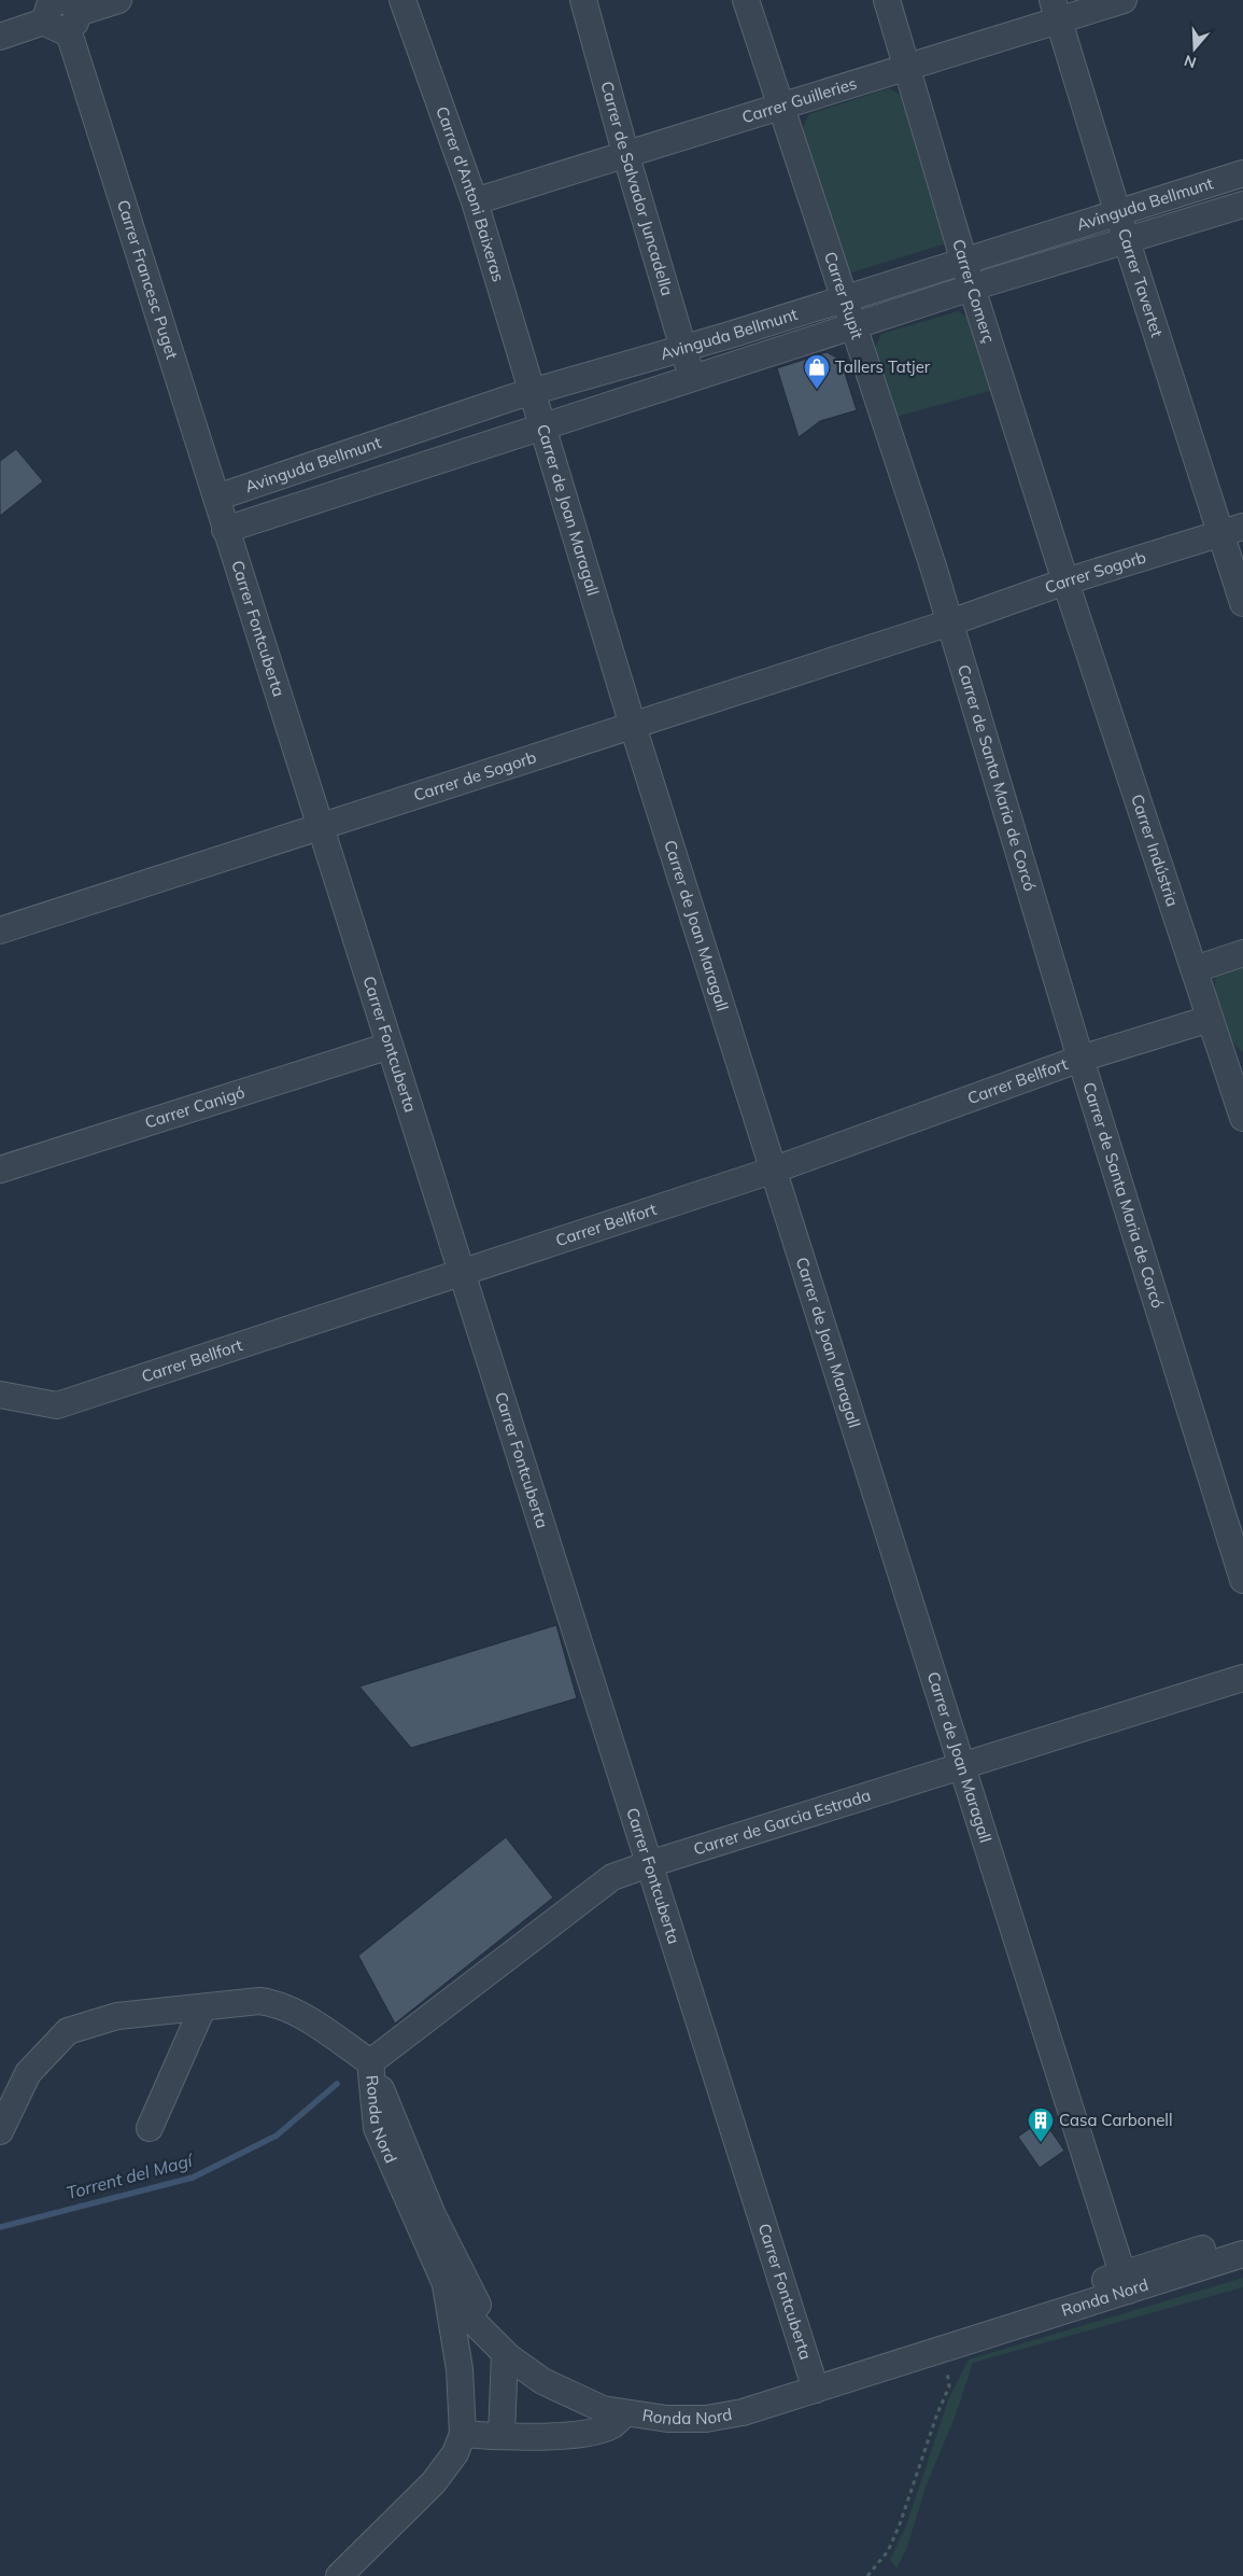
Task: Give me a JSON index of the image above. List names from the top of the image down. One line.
{"streets":{"street":["Carrer Guilleries","Carrer de Salvador Juncadella","Carrer d'Antoni Baixeras","Avinguda Bellmunt","Carrer Francesc Puget","Carrer Tavertet","Carrer Comerç","Carrer Rupit","Carrer de Joan Maragall","Carrer Sogorb","Carrer Fontcuberta","Carrer de Sogorb","Carrer de Santa Maria de Corcó","Carrer Indústria","Carrer Bellfort","Carrer Canigó","Carrer de Garcia Estrada","Ronda Nord"]},"crossings":[["Carrer Guilleries","Carrer de Salvador Juncadella"],["Carrer Guilleries","Carrer d'Antoni Baixeras"],["Carrer Guilleries","Carrer Tavertet"],["Carrer Guilleries","Carrer Comerç"],["Carrer Guilleries","Carrer Rupit"],["Carrer de Salvador Juncadella","Avinguda Bellmunt"],["Carrer d'Antoni Baixeras","Avinguda Bellmunt"],["Carrer d'Antoni Baixeras","Carrer de Joan Maragall"],["Avinguda Bellmunt","Carrer Francesc Puget"],["Avinguda Bellmunt","Carrer Tavertet"],["Avinguda Bellmunt","Carrer Comerç"],["Avinguda Bellmunt","Carrer Rupit"],["Avinguda Bellmunt","Carrer de Joan Maragall"],["Avinguda Bellmunt","Carrer Fontcuberta"],["Carrer Francesc Puget","Carrer Fontcuberta"],["Carrer Tavertet","Carrer Sogorb"],["Carrer Comerç","Carrer Sogorb"],["Carrer Comerç","Carrer Indústria"],["Carrer Rupit","Carrer Sogorb"],["Carrer Rupit","Carrer de Sogorb"],["Carrer Rupit","Carrer de Santa Maria de Corcó"],["Carrer de Joan Maragall","Carrer de Sogorb"],["Carrer de Joan Maragall","Carrer Bellfort"],["Carrer de Joan Maragall","Carrer de Garcia Estrada"],["Carrer de Joan Maragall","Ronda Nord"],["Carrer Sogorb","Carrer de Sogorb"],["Carrer Sogorb","Carrer de Santa Maria de Corcó"],["Carrer Sogorb","Carrer Indústria"],["Carrer Fontcuberta","Carrer de Sogorb"],["Carrer Fontcuberta","Carrer Bellfort"],["Carrer Fontcuberta","Carrer Canigó"],["Carrer Fontcuberta","Carrer de Garcia Estrada"],["Carrer Fontcuberta","Ronda Nord"],["Carrer de Sogorb","Carrer de Santa Maria de Corcó"],["Carrer de Santa Maria de Corcó","Carrer Bellfort"],["Carrer Indústria","Carrer Bellfort"],["Carrer de Garcia Estrada","Ronda Nord"]],"water":["Torrent del Magí"],"places":{"shop":["Tallers Tatjer"],"building":["Casa Carbonell"]},"north":"bottom"}
